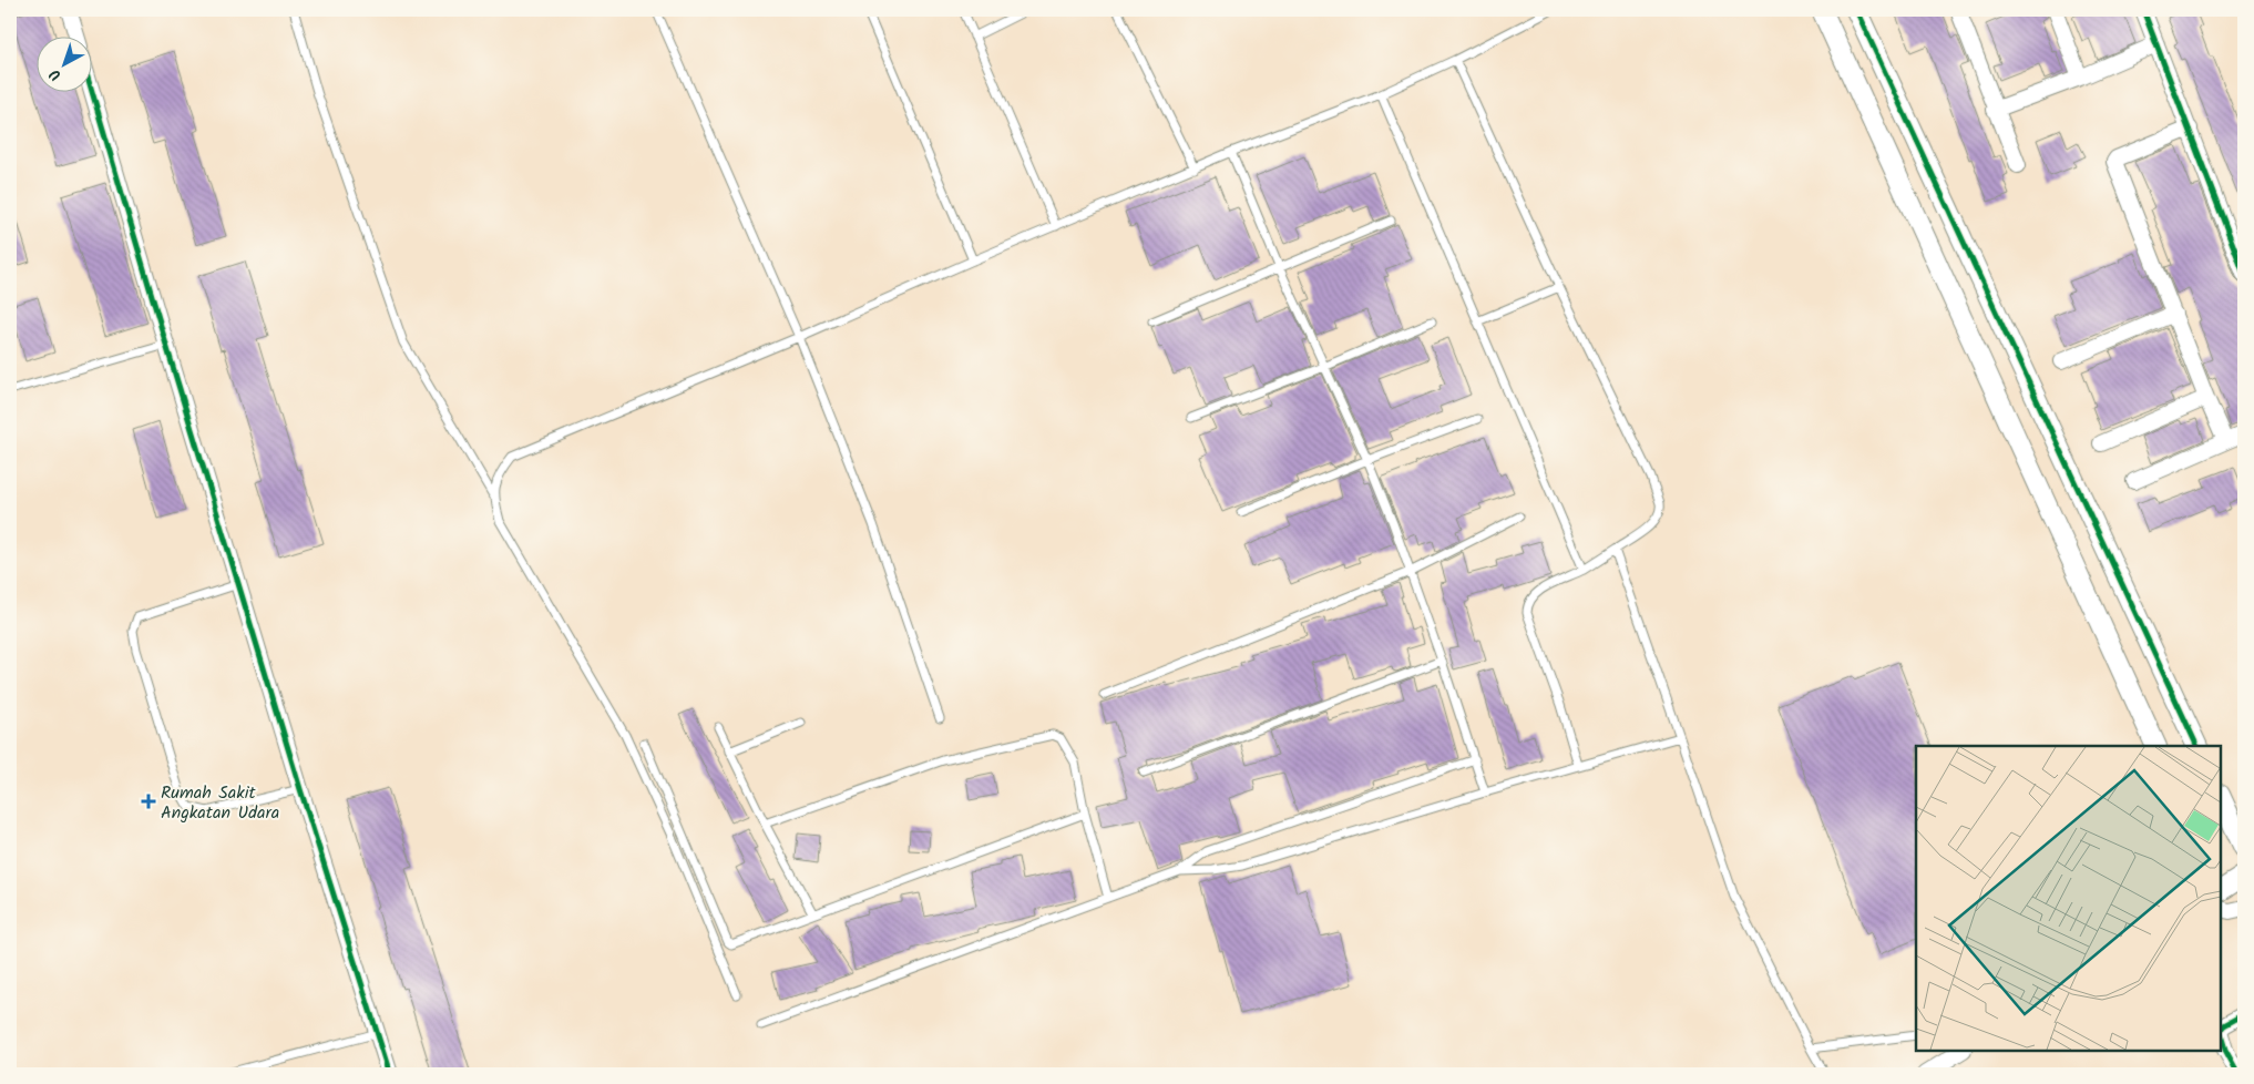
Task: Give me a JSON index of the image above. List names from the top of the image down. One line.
{"places":{"health":["Rumah Sakit Angkatan Udara"]},"north":"bottom left"}
